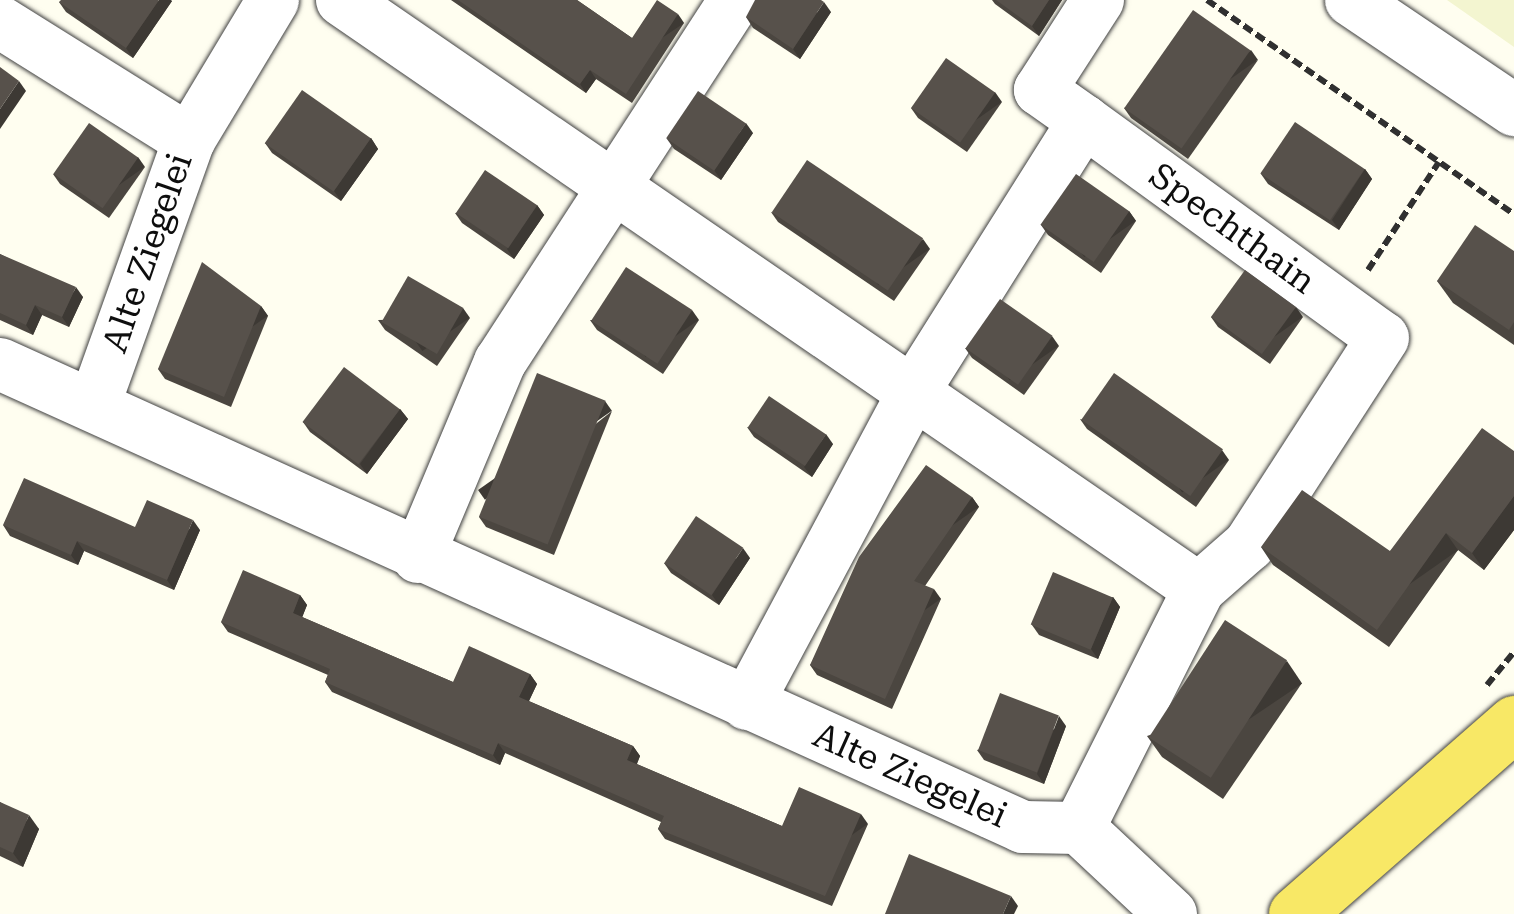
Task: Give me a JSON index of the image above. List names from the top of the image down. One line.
{"streets":{"street":["Spechthain","Alte Ziegelei"]},"crossings":[["Spechthain","Alte Ziegelei"]]}
